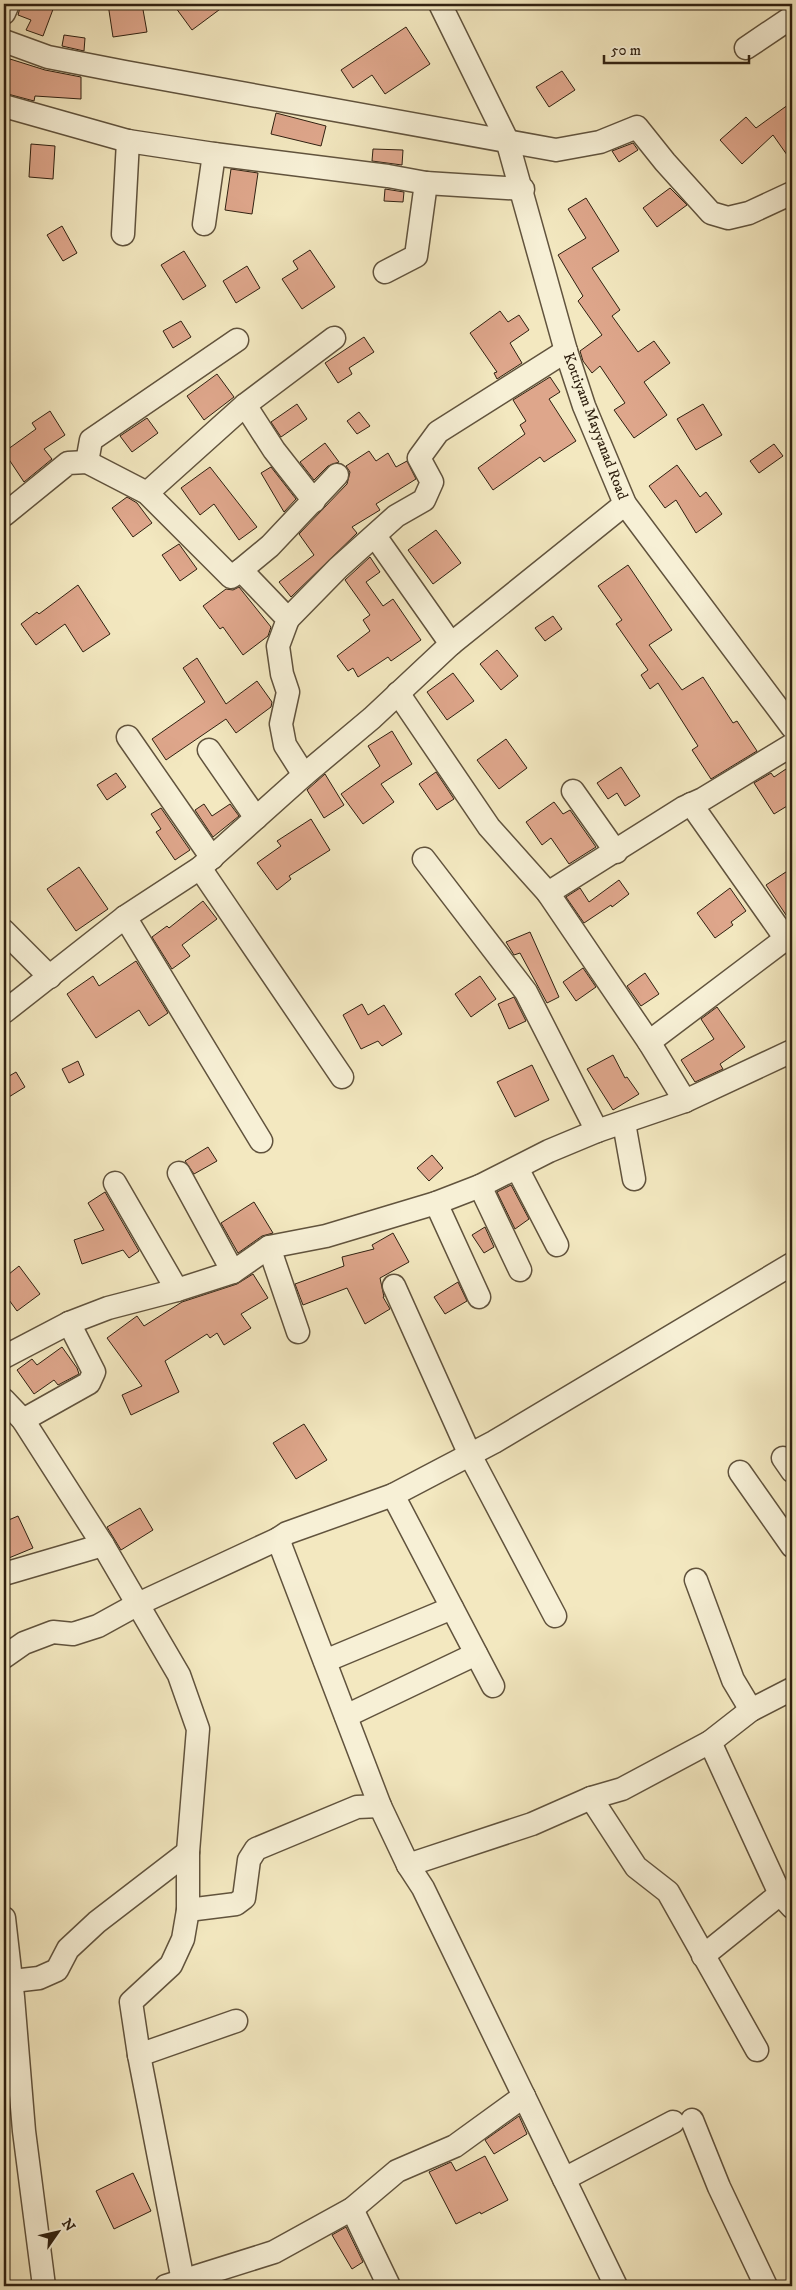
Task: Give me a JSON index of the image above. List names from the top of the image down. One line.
{"streets":{"street":["Kottiyam Mayyanad Road"]},"scale_bar":"50 m","north":"top right"}
